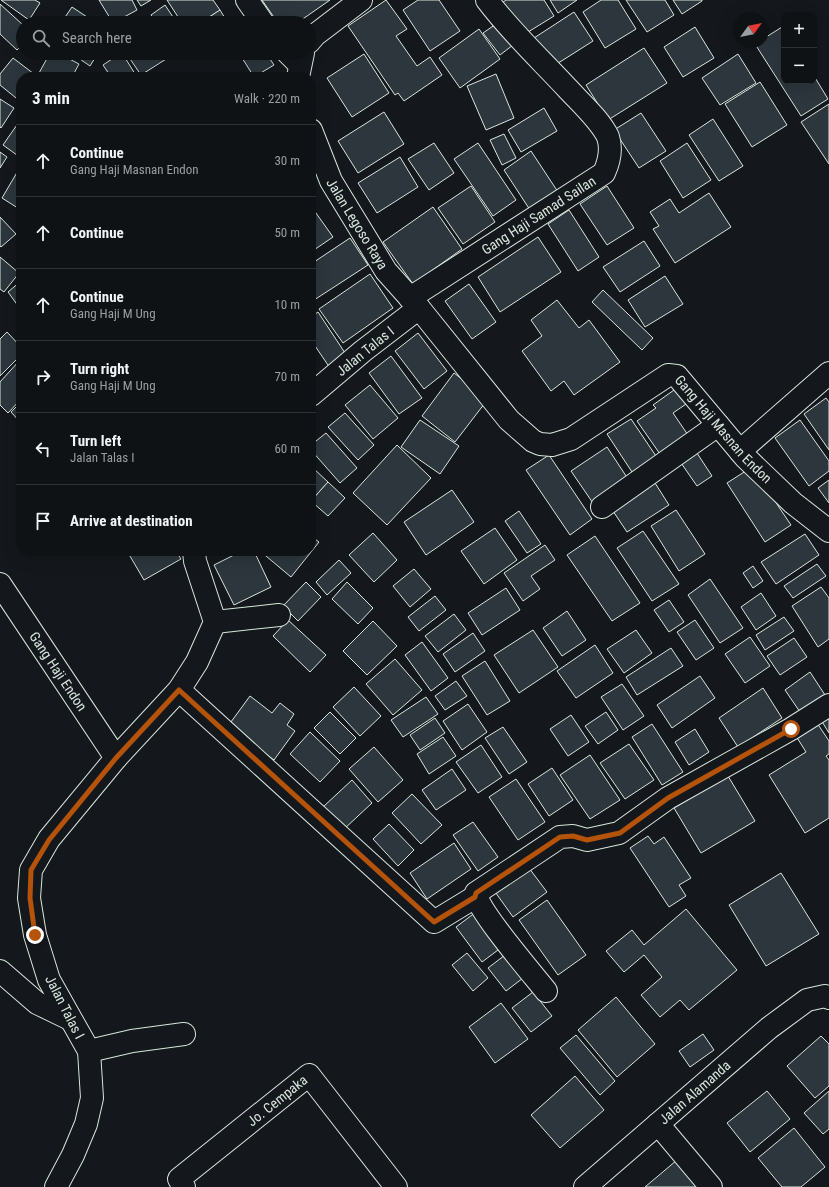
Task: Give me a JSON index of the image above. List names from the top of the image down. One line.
{"streets":{"street":["Gang Haji Samad Sailan","Jalan Legoso Raya","Jalan Talas I","Gang Haji Masnan Endon","Gang Haji Endon","Jalan Alamanda","Jo. Cempaka"]},"crossings":[["Gang Haji Samad Sailan","Jalan Legoso Raya"],["Gang Haji Samad Sailan","Jalan Talas I"],["Gang Haji Samad Sailan","Gang Haji Masnan Endon"],["Jalan Legoso Raya","Jalan Talas I"],["Jalan Legoso Raya","Gang Haji Masnan Endon"],["Jalan Talas I","Gang Haji Masnan Endon"],["Jalan Talas I","Gang Haji Endon"]],"north":"top right","page":{"map_buttons":["+","−"],"search":"Search here","heading":["3 min","Walk · 220 m"],"list":[["Continue","Gang Haji Masnan Endon","30 m"],["Continue","50 m"],["Continue","Gang Haji M Ung","10 m"],["Turn right","Gang Haji M Ung","70 m"],["Turn left","Jalan Talas I","60 m"],"Arrive at destination"]}}
